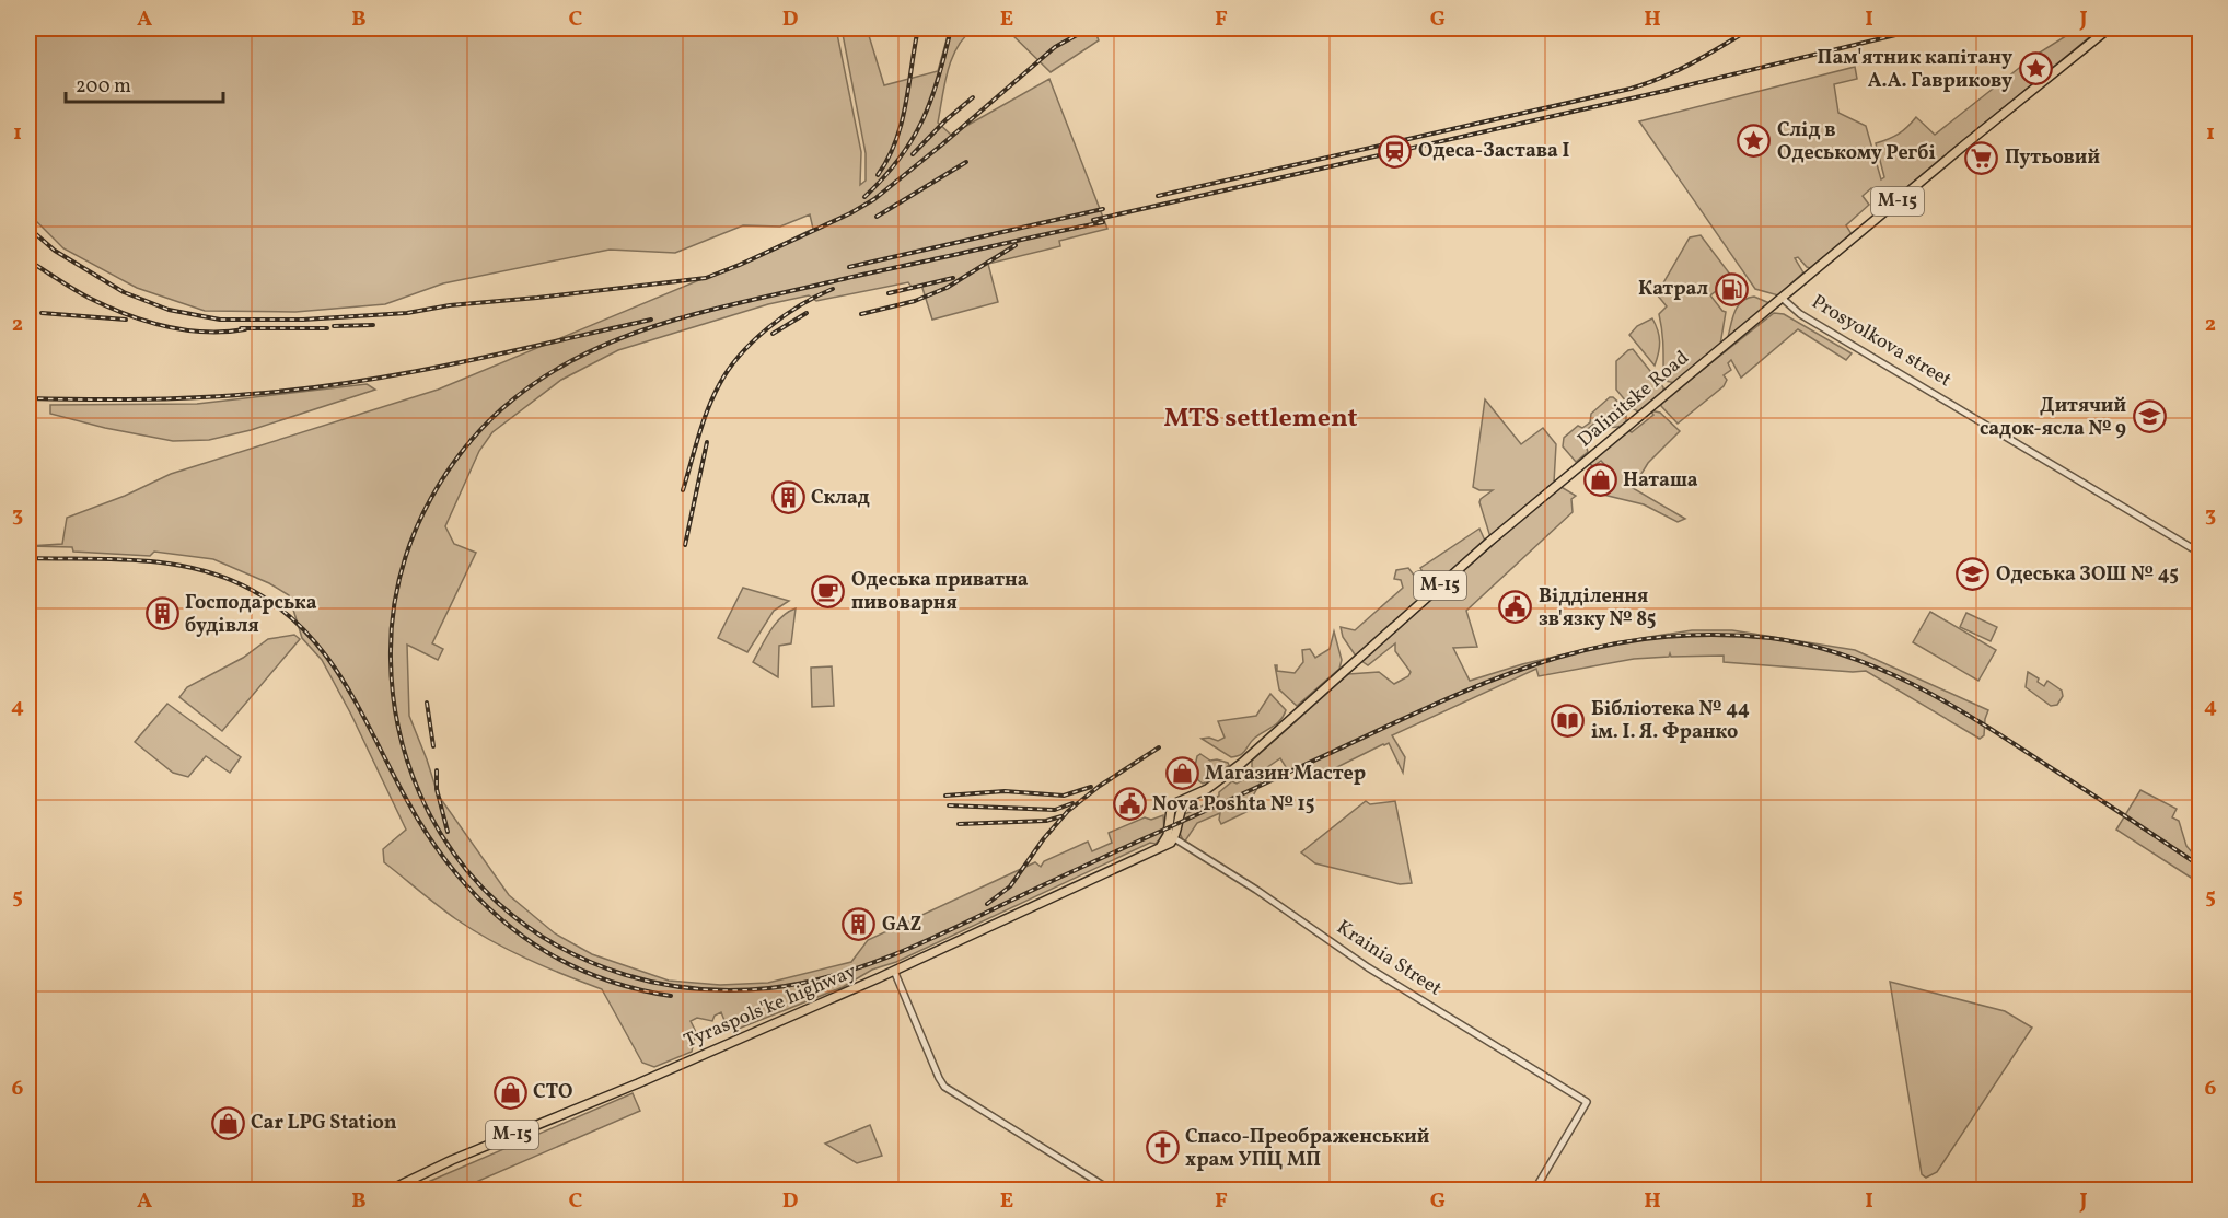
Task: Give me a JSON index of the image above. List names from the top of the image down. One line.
{"streets":{"main road":["М-15","Dalinitske Road","Tyraspols'ke highway"],"street":["Prosyolkova street","Krainia Street"]},"crossings":[["Prosyolkova street","Dalinitske Road"],["Dalinitske Road","Krainia Street"],["Dalinitske Road","Tyraspols'ke highway"],["Krainia Street","Tyraspols'ke highway"]],"districts":["MTS settlement"],"places":{"place":["Пам'ятник капітану А.А. Гаврикову","Слід в Одеському Регбі"],"station":["Одеса-Застава I"],"supermarket":["Путьовий"],"fuel station":["Катрал"],"school or university":["Дитячий садок-ясла № 9","Одеська ЗОШ № 45"],"shop":["Наташа","Магазин Мастер","СТО","Car LPG Station"],"building":["Склад","Господарська будівля","GAZ"],"cafe":["Одеська приватна пивоварня"],"public building":["Відділення зв'язку № 85","Nova Poshta № 15"],"library":["Бібліотека № 44 ім. І. Я. Франко"],"church":["Спасо-Преображенський храм УПЦ МП"]},"scale_bar":"200 m","grid":{"columns":["A","B","C","D","E","F","G","H","I","J"],"rows":["1","2","3","4","5","6"]}}
